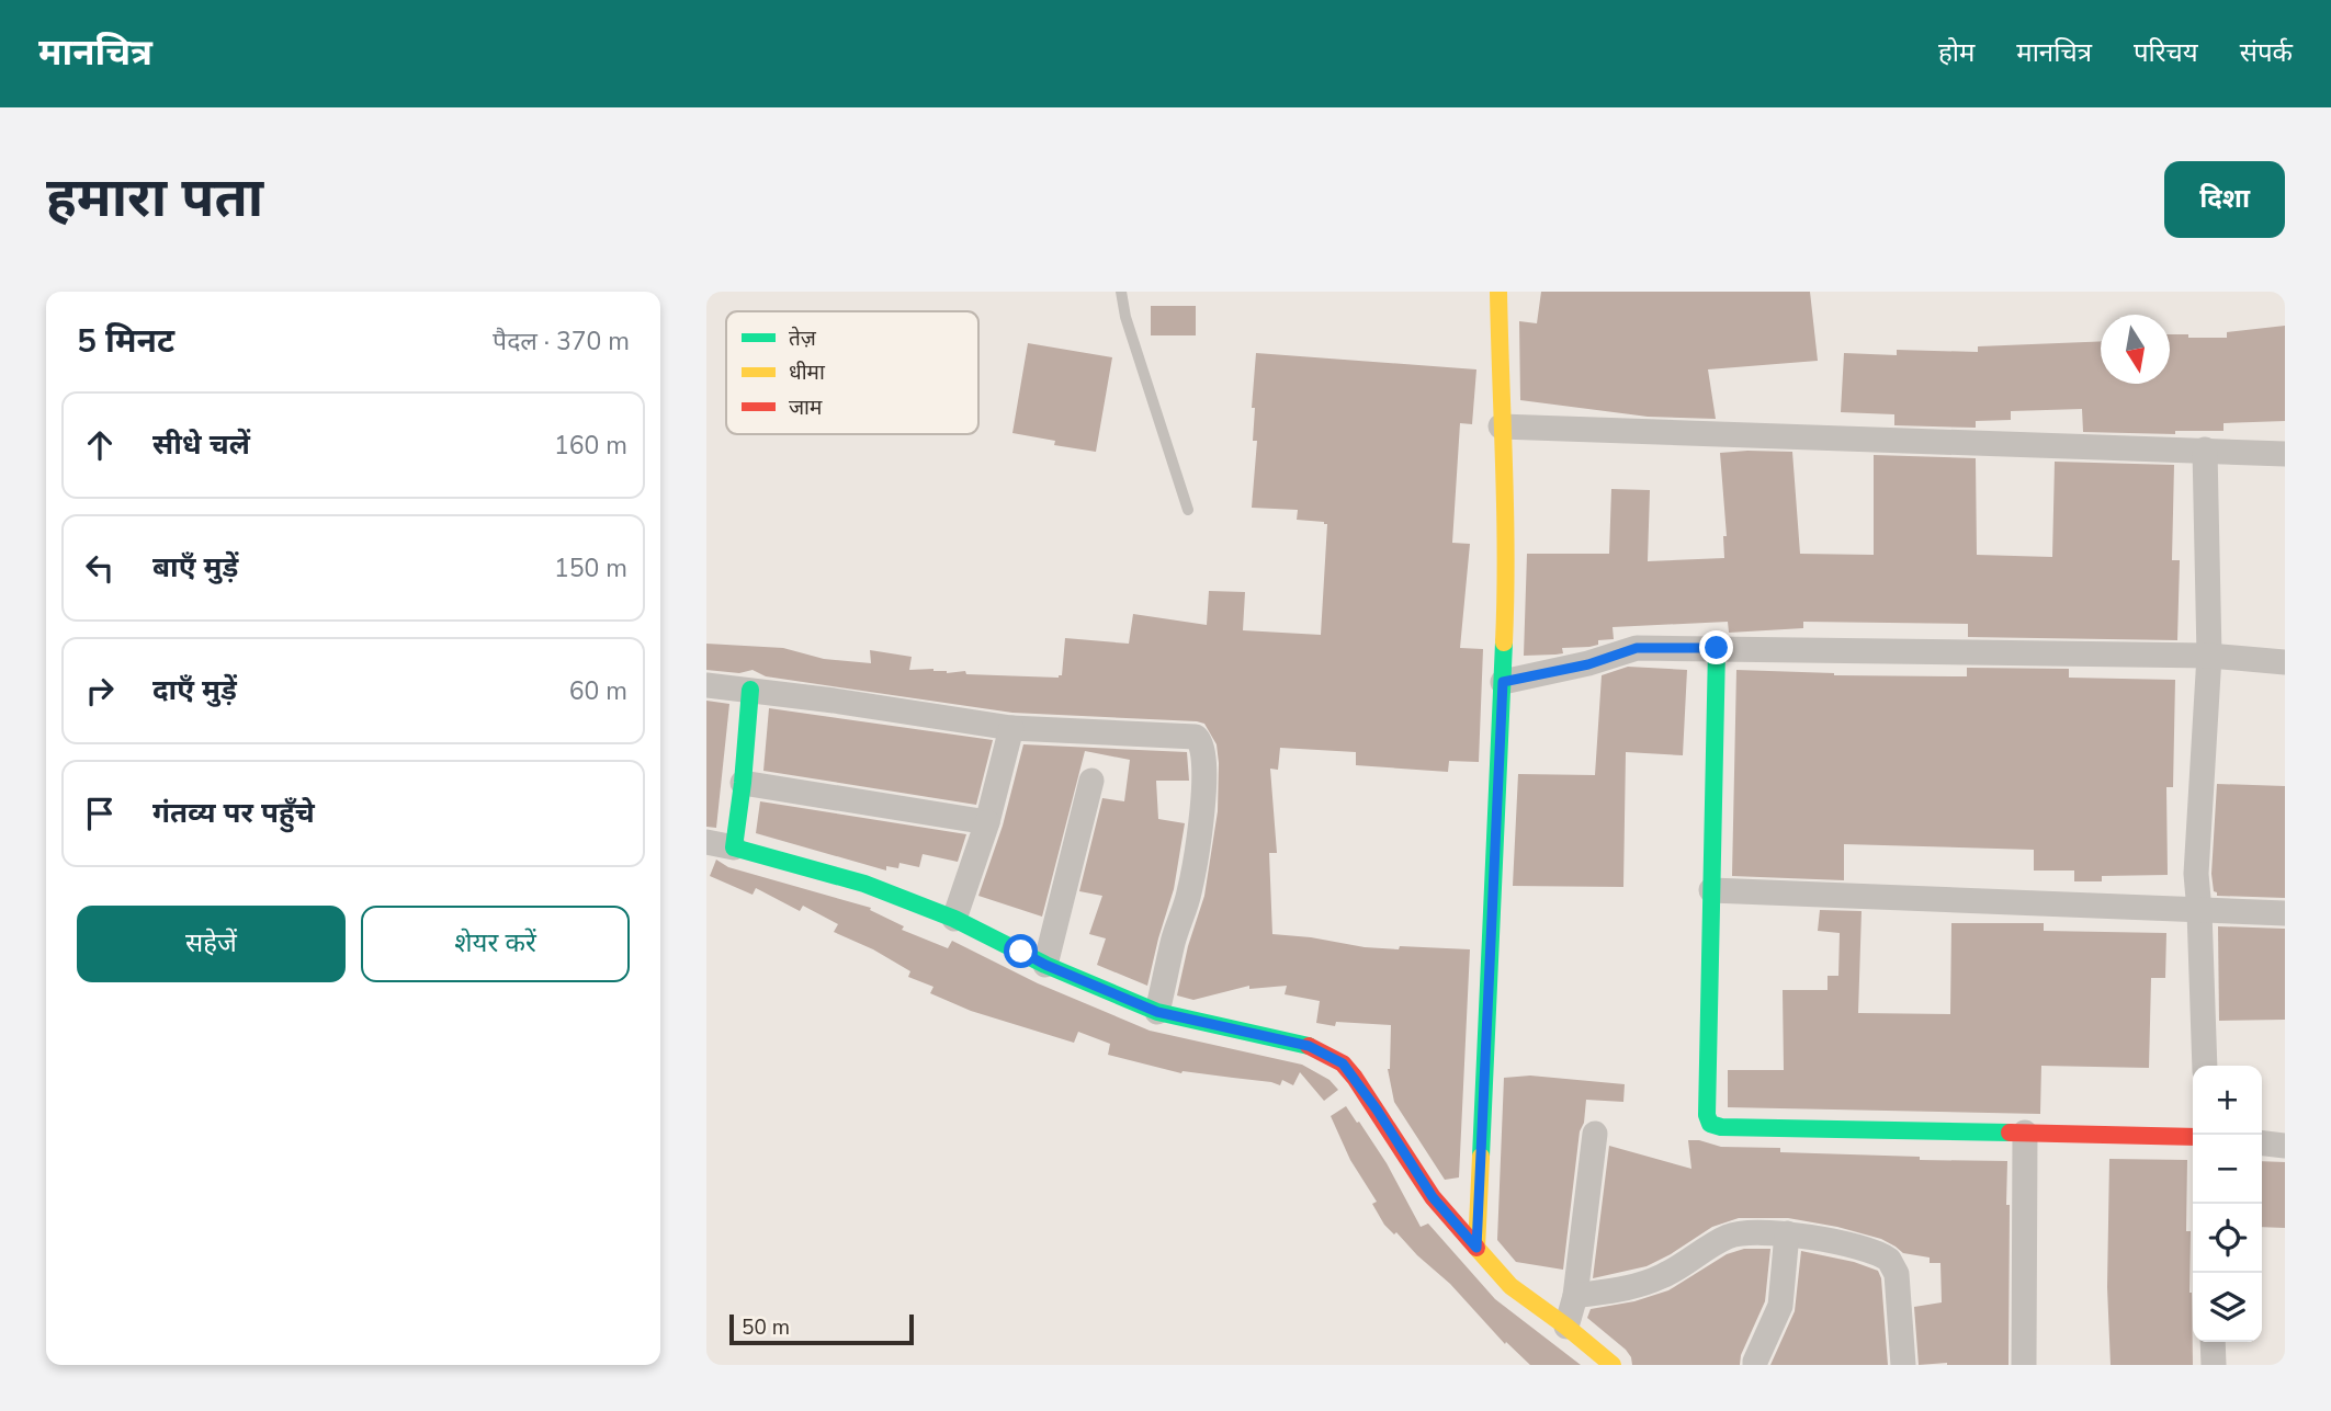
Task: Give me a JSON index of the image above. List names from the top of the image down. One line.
{"legend":["तेज़","धीमा","जाम"],"scale_bar":"50 m","north":"bottom","page":{"header":"मानचित्र","nav":["होम","मानचित्र","परिचय","संपर्क"],"title":"हमारा पता","buttons":["दिशा",["सहेजें","शेयर करें"]],"heading":["5 मिनट","पैदल · 370 m"],"list":[["सीधे चलें","160 m"],["बाएँ मुड़ें","150 m"],["दाएँ मुड़ें","60 m"],"गंतव्य पर पहुँचे"],"map_buttons":["+","−"],"scale":"50 m"}}
